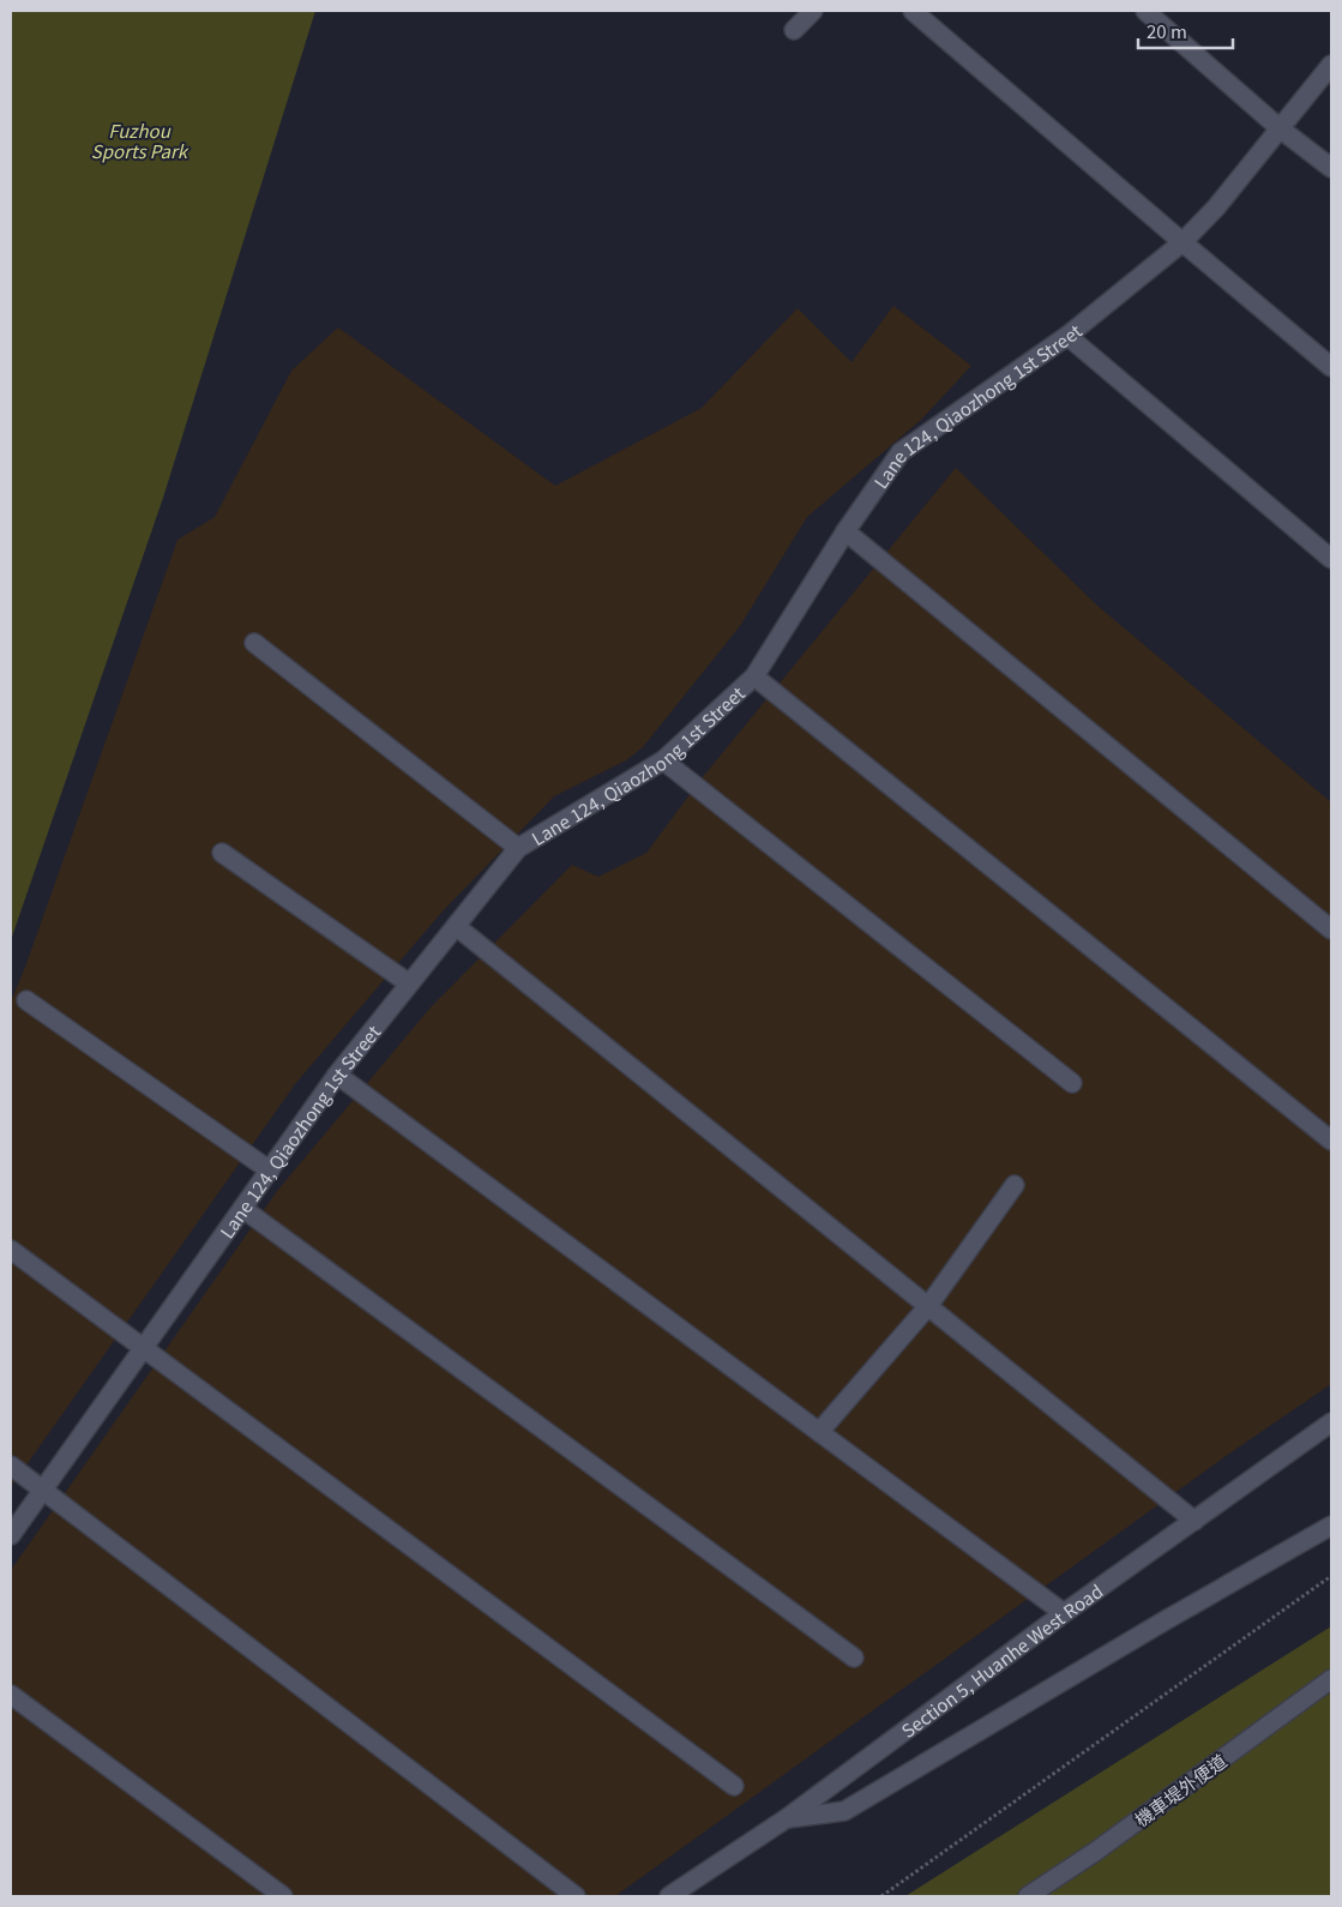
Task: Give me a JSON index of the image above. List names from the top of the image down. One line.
{"streets":{"street":["Lane 124, Qiaozhong 1st Street","Section 5, Huanhe West Road","機車堤外便道"]},"parks":["Fuzhou Sports Park"],"scale_bar":"20 m"}
